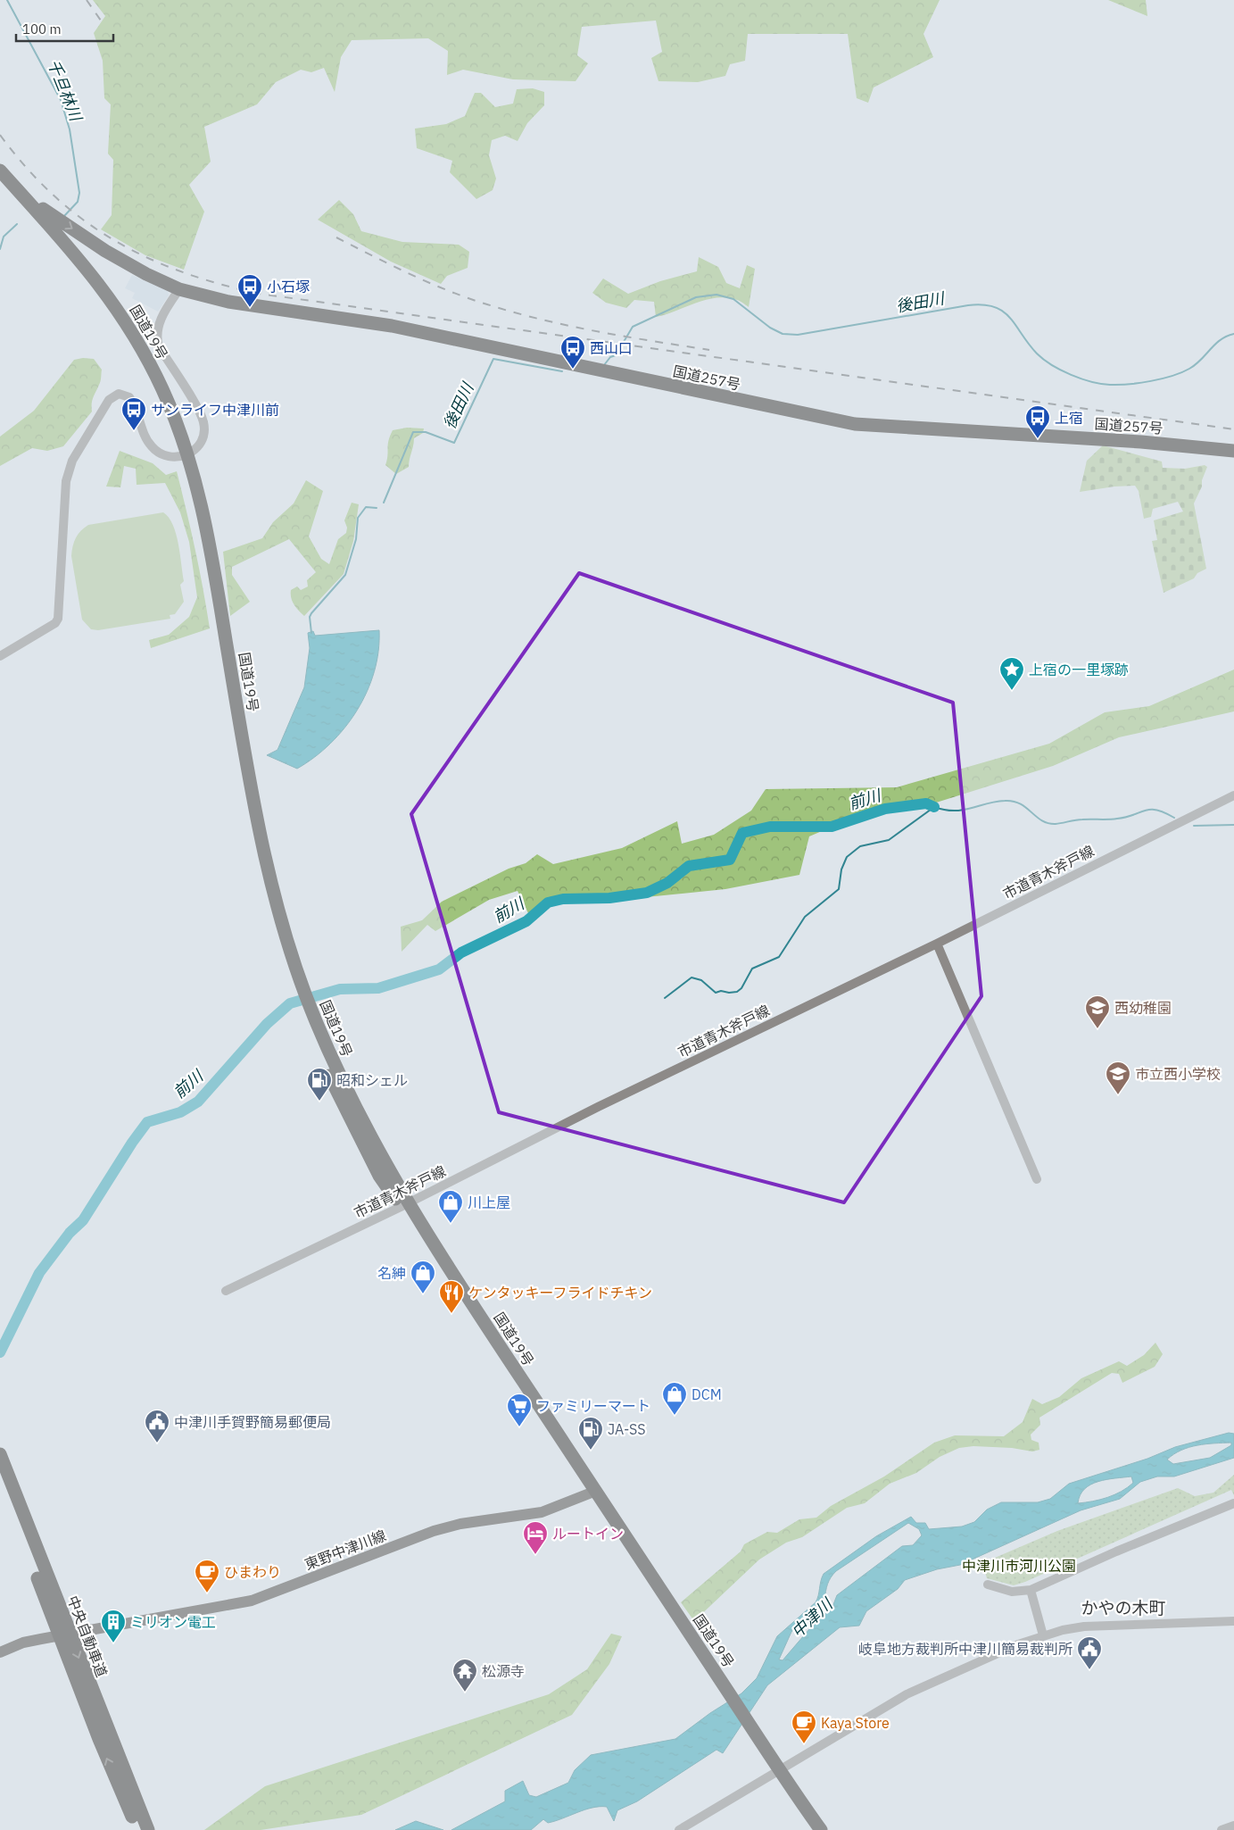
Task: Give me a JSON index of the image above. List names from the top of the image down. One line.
{"streets":{"highway":["国道19号","国道257号","中央自動車道"],"main road":["東野中津川線"],"street":["市道青木斧戸線"]},"crossings":[["国道19号","国道257号"],["国道19号","市道青木斧戸線"],["国道19号","東野中津川線"]],"districts":["かやの木町"],"water":["千旦林川","後田川","前川","中津川"],"parks":["中津川市河川公園"],"places":{"bus stop":["小石塚","西山口","サンライフ中津川前","上宿"],"place":["上宿の一里塚跡"],"school or university":["西幼稚園","市立西小学校"],"fuel station":["昭和シェル","JA-SS"],"shop":["川上屋","名紳","DCM"],"restaurant":["ケンタッキーフライドチキン"],"supermarket":["ファミリーマート"],"public building":["中津川手賀野簡易郵便局","岐阜地方裁判所中津川簡易裁判所"],"hotel":["ルートイン"],"cafe":["ひまわり","Kaya Store"],"building":["ミリオン電工"],"temple":["松源寺"]},"scale_bar":"100 m"}
